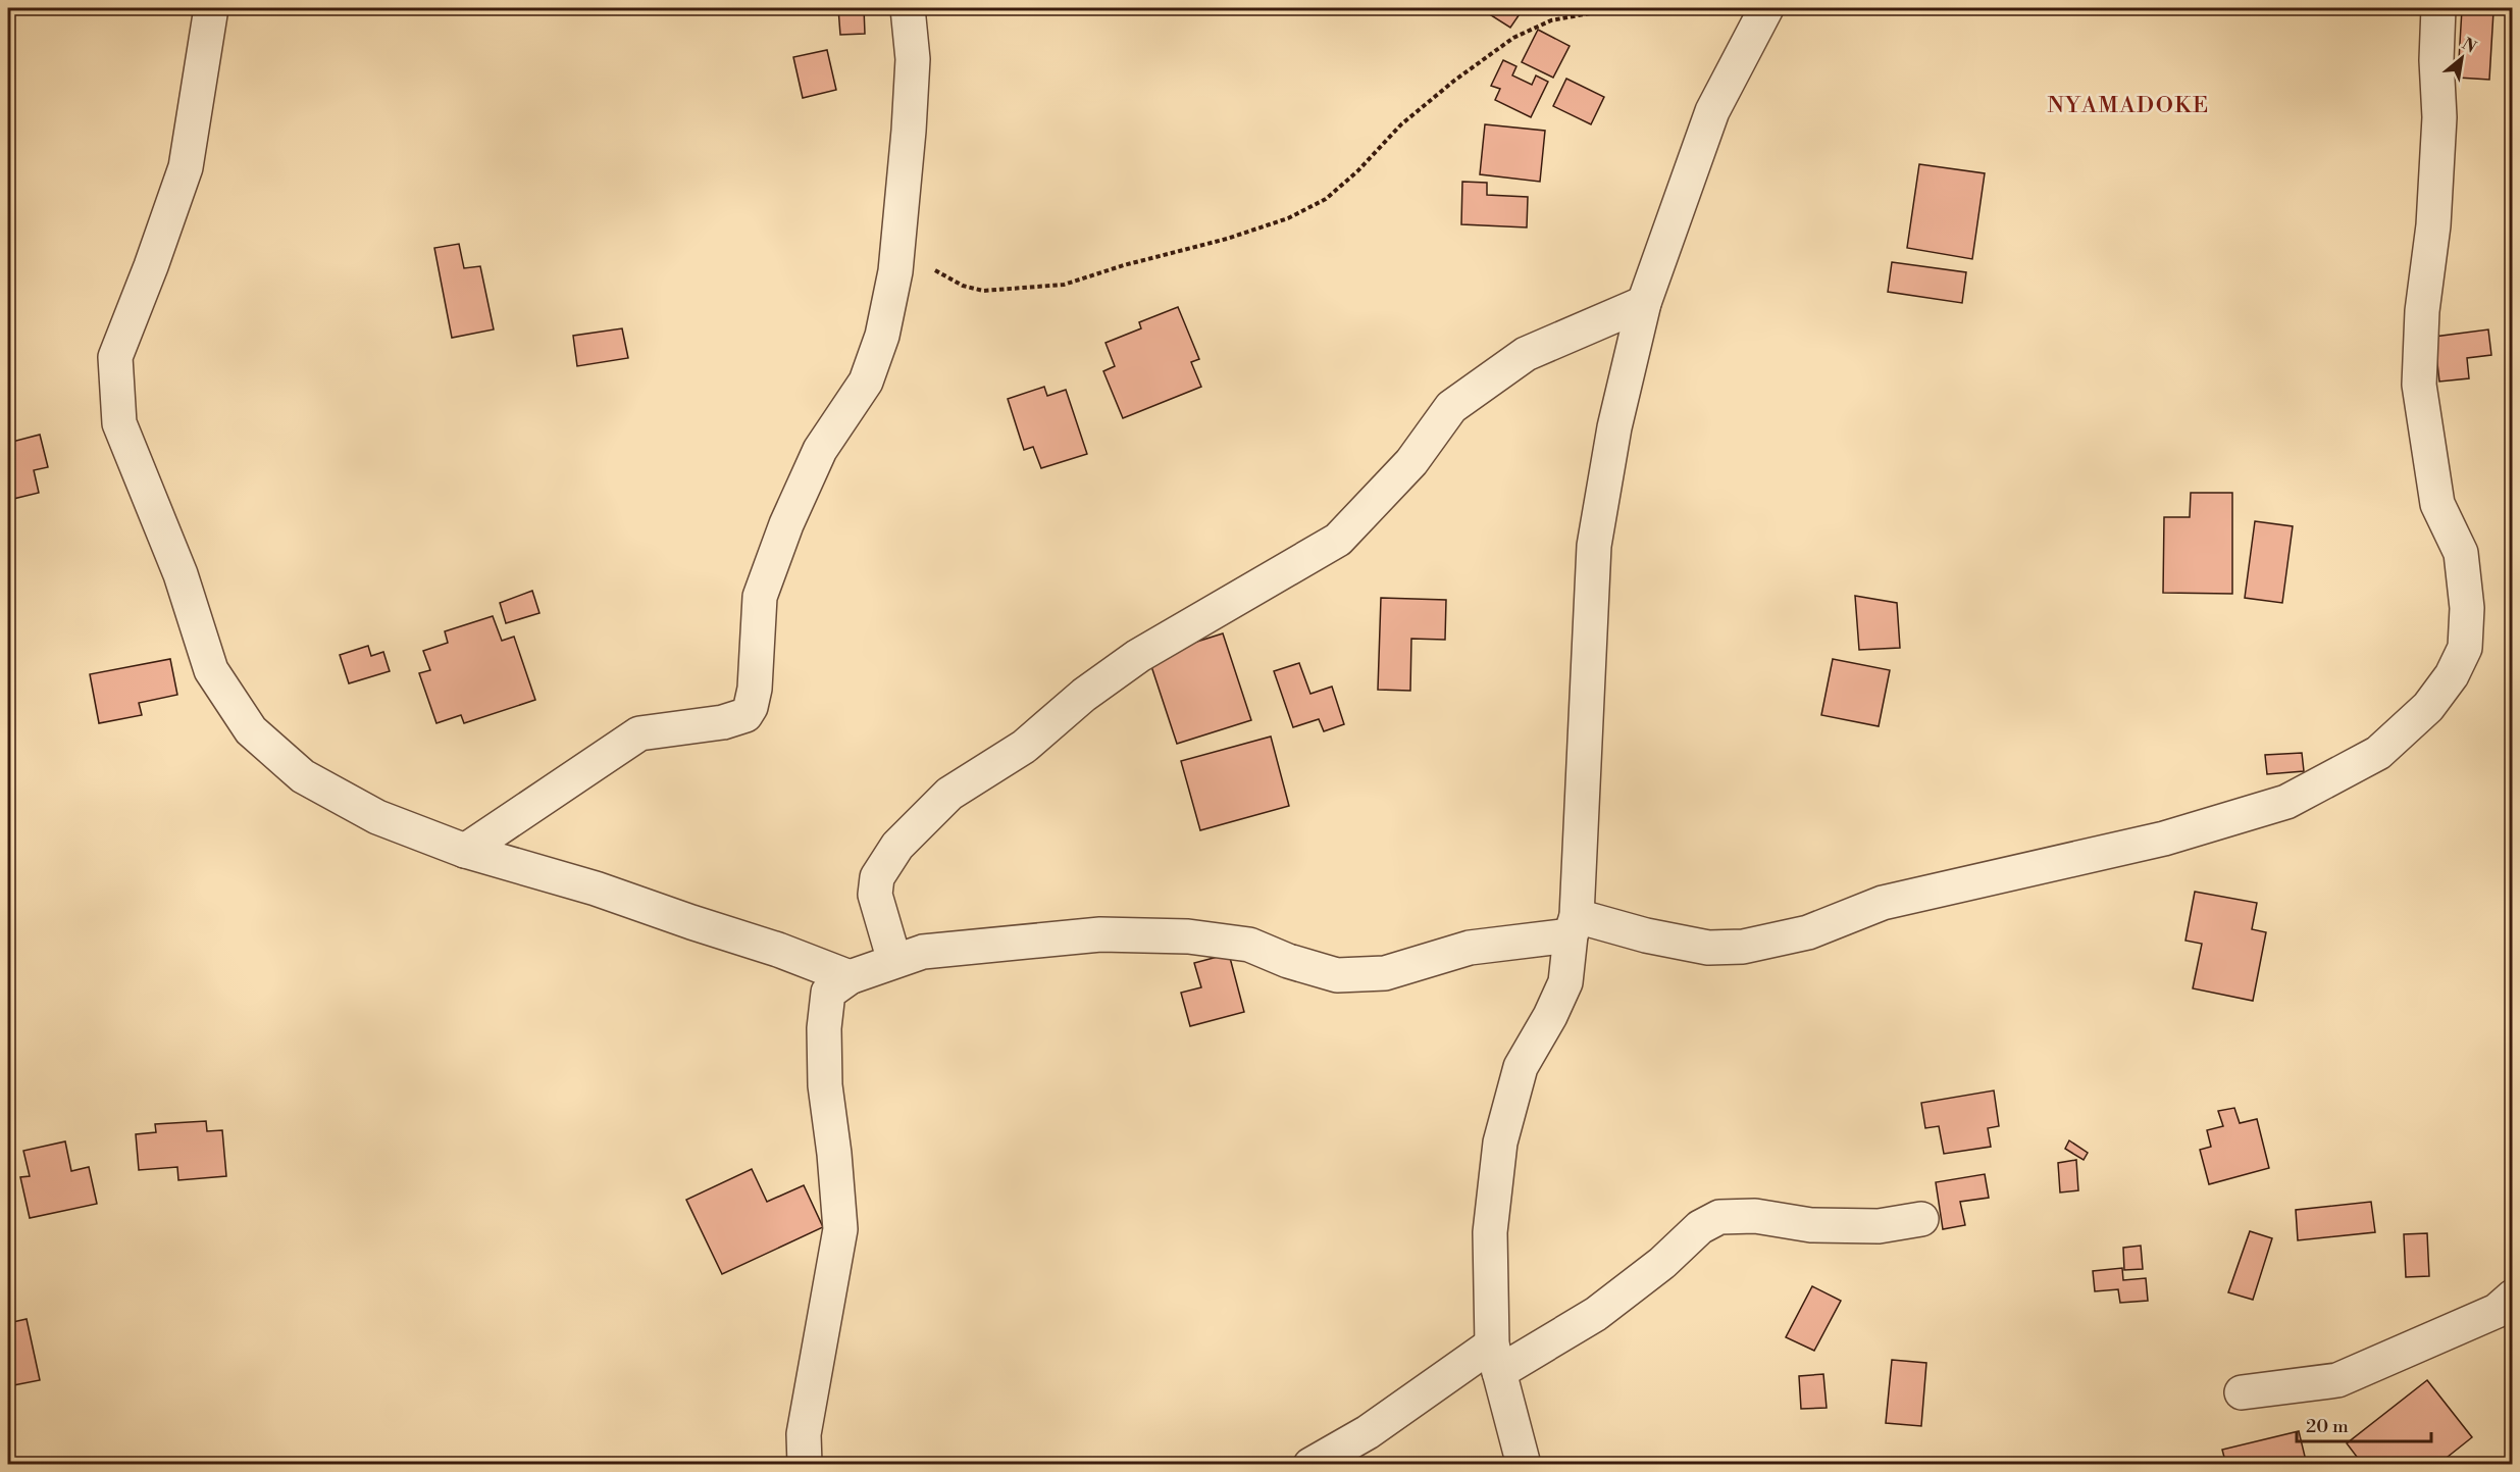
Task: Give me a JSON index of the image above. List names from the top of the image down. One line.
{"districts":["NYAMADOKE"],"scale_bar":"20 m","north":"top right"}
